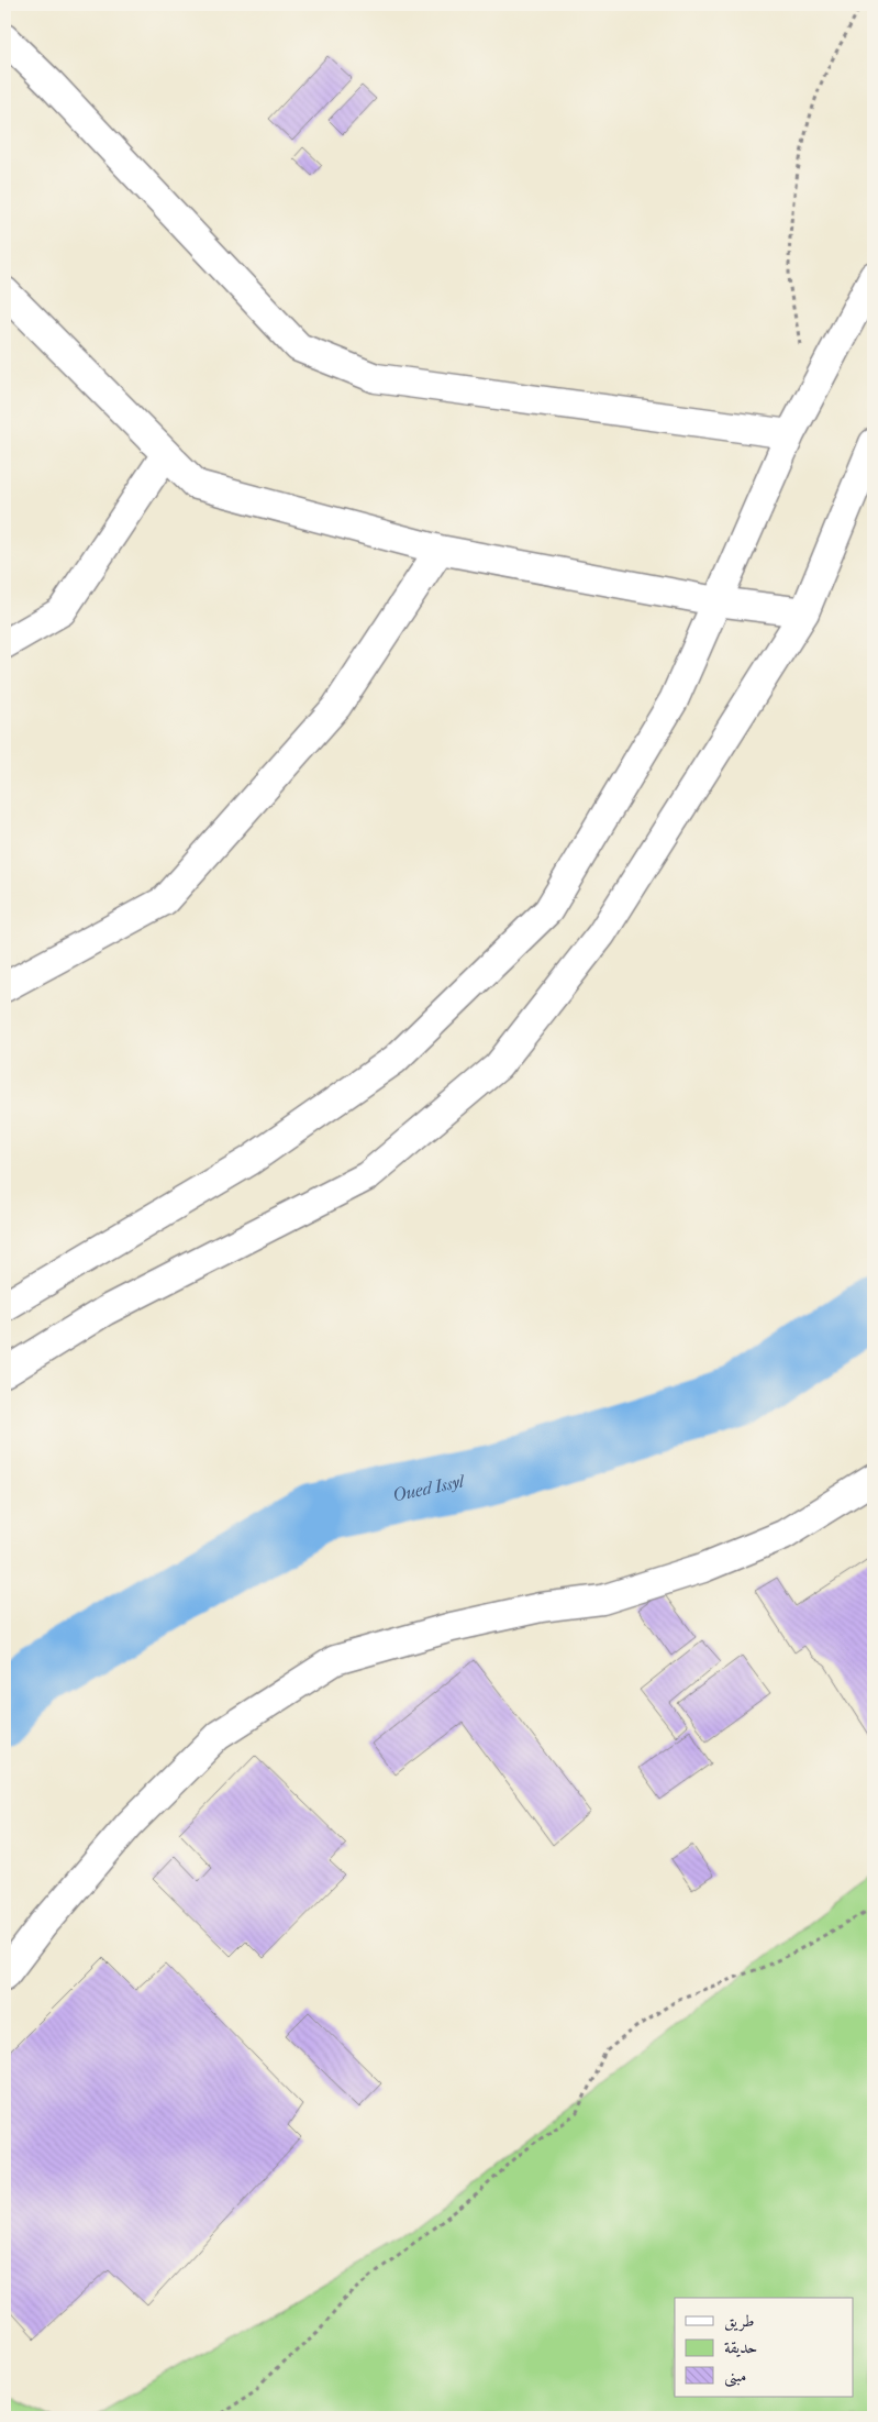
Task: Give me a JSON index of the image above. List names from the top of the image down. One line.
{"water":["Oued Issyl"],"legend":["طريق","حديقة","مبنى"]}
